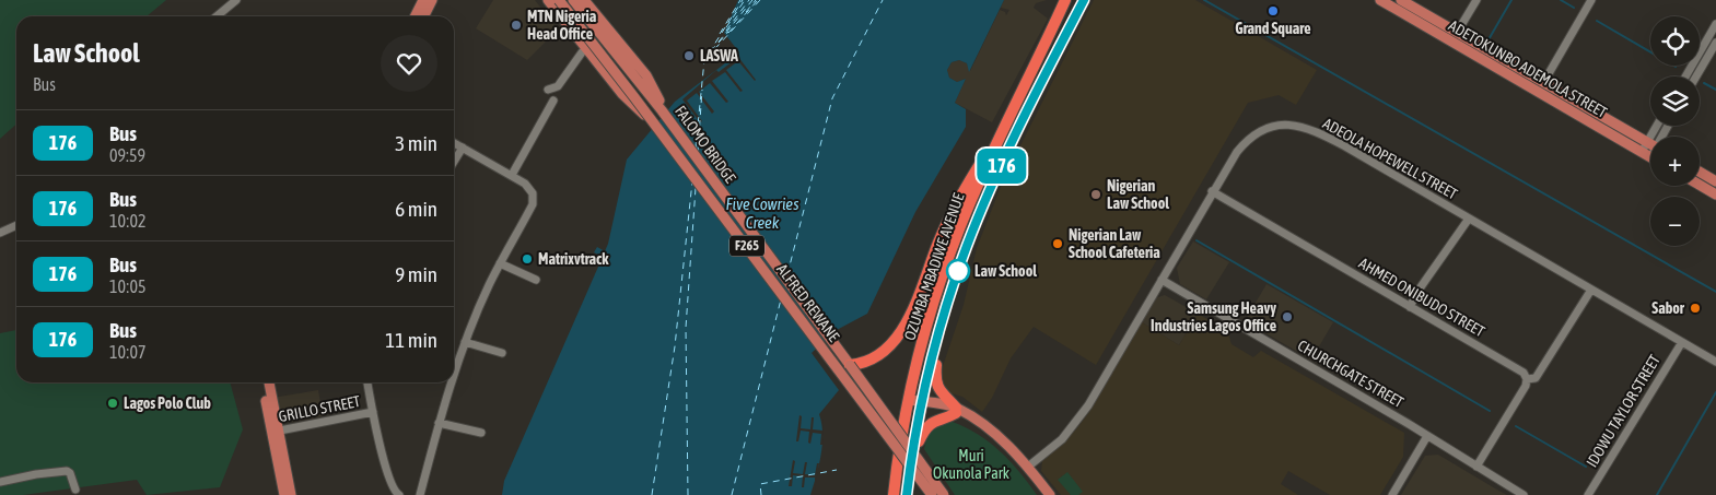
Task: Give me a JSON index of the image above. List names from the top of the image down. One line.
{"streets":{"highway":["OZUMBA MBADIWE AVENUE"],"main road":["ADETOKUNBO ADEMOLA STREET","FALOMO BRIDGE","F265","ALFRED REWANE"],"street":["ADEOLA HOPEWELL STREET","AHMED ONIBUDO STREET","CHURCHGATE STREET","GRILLO STREET","IDOWU TAYLOR STREET"]},"crossings":[["ADEOLA HOPEWELL STREET","AHMED ONIBUDO STREET"],["ADEOLA HOPEWELL STREET","CHURCHGATE STREET"],["ADEOLA HOPEWELL STREET","IDOWU TAYLOR STREET"]],"water":["Five Cowries Creek"],"parks":["Muri Okunola Park"],"places":["Grand Square","MTN Nigeria Head Office","LASWA","Nigerian Law School","Nigerian Law School Cafeteria","Matrixvtrack","Law School","Sabor","Samsung Heavy Industries Lagos Office","Lagos Polo Club"],"lines":["bus line 176"],"page":{"on_map":"176","map_buttons":["+","−"],"heading":["Law School","Bus"],"list":[{"mark":"176","name":"Bus","note":"09:59","value":"3 min"},{"mark":"176","name":"Bus","note":"10:02","value":"6 min"},{"mark":"176","name":"Bus","note":"10:05","value":"9 min"},{"mark":"176","name":"Bus","note":"10:07","value":"11 min"}]}}
